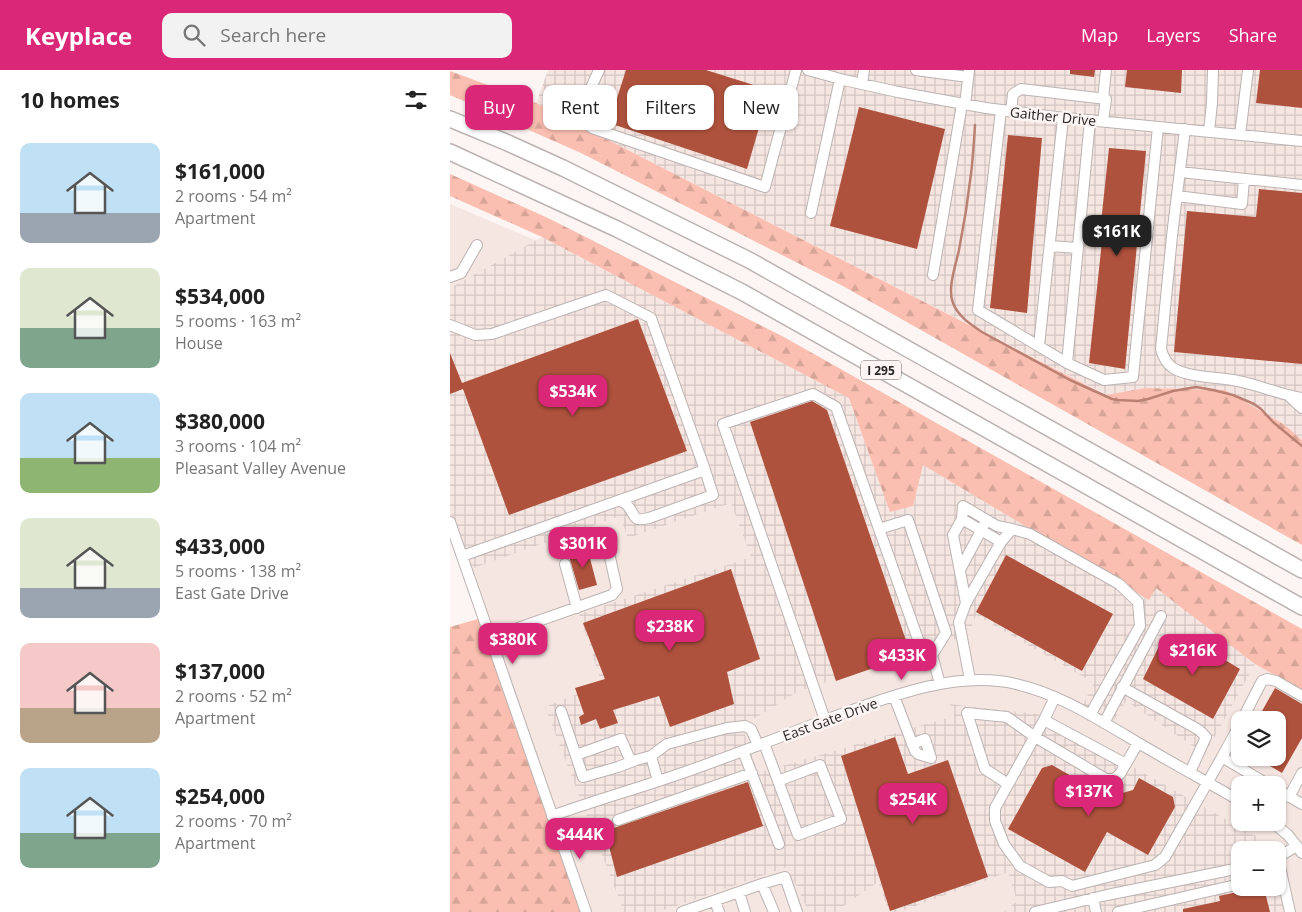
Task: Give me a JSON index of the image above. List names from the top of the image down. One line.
{"streets":{"highway":["I 295"],"street":["Gaither Drive","East Gate Drive"]},"page":{"header":"Keyplace","search":"Search here","nav":["Map","Layers","Share"],"heading":"10 homes","chip":["Buy","Rent","Filters","New"],"list":[{"name":"$161,000","note":"2 rooms · 54 m² · Apartment"},{"name":"$534,000","note":"5 rooms · 163 m² · House"},{"name":"$380,000","note":"3 rooms · 104 m² · Pleasant Valley Avenue"},{"name":"$433,000","note":"5 rooms · 138 m² · East Gate Drive"},{"name":"$137,000","note":"2 rooms · 52 m² · Apartment"},{"name":"$254,000","note":"2 rooms · 70 m² · Apartment"}],"price":["$161K","$534K","$301K","$238K","$380K","$216K","$433K","$137K","$254K","$444K"],"map_buttons":["+","−"]}}
